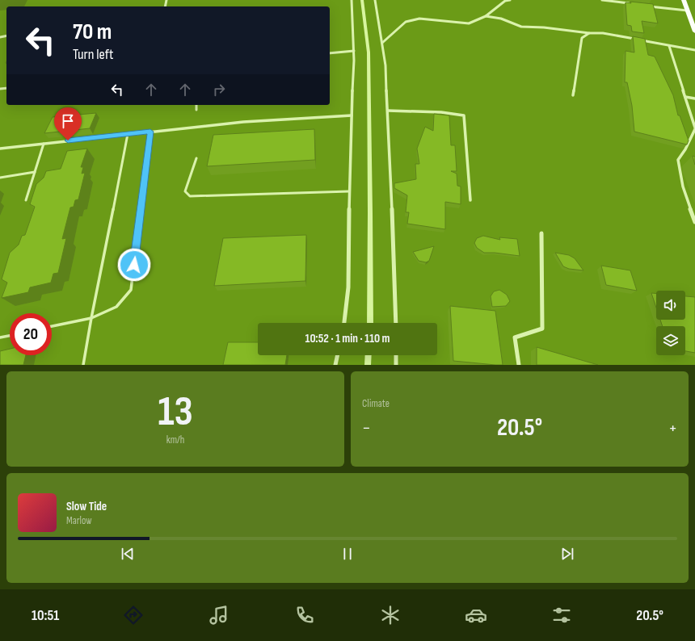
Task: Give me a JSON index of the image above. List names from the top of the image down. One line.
{"page":{"turn":["70 m","Turn left"],"limit":"20","trip":"10:52 · 1 min · 110 m","tile":[["13","km/h"],"Climate"],"heat":["−","20.5°","+"],"song":["Slow Tide","Marlow"],"tabs":["10:51","20.5°"]}}
